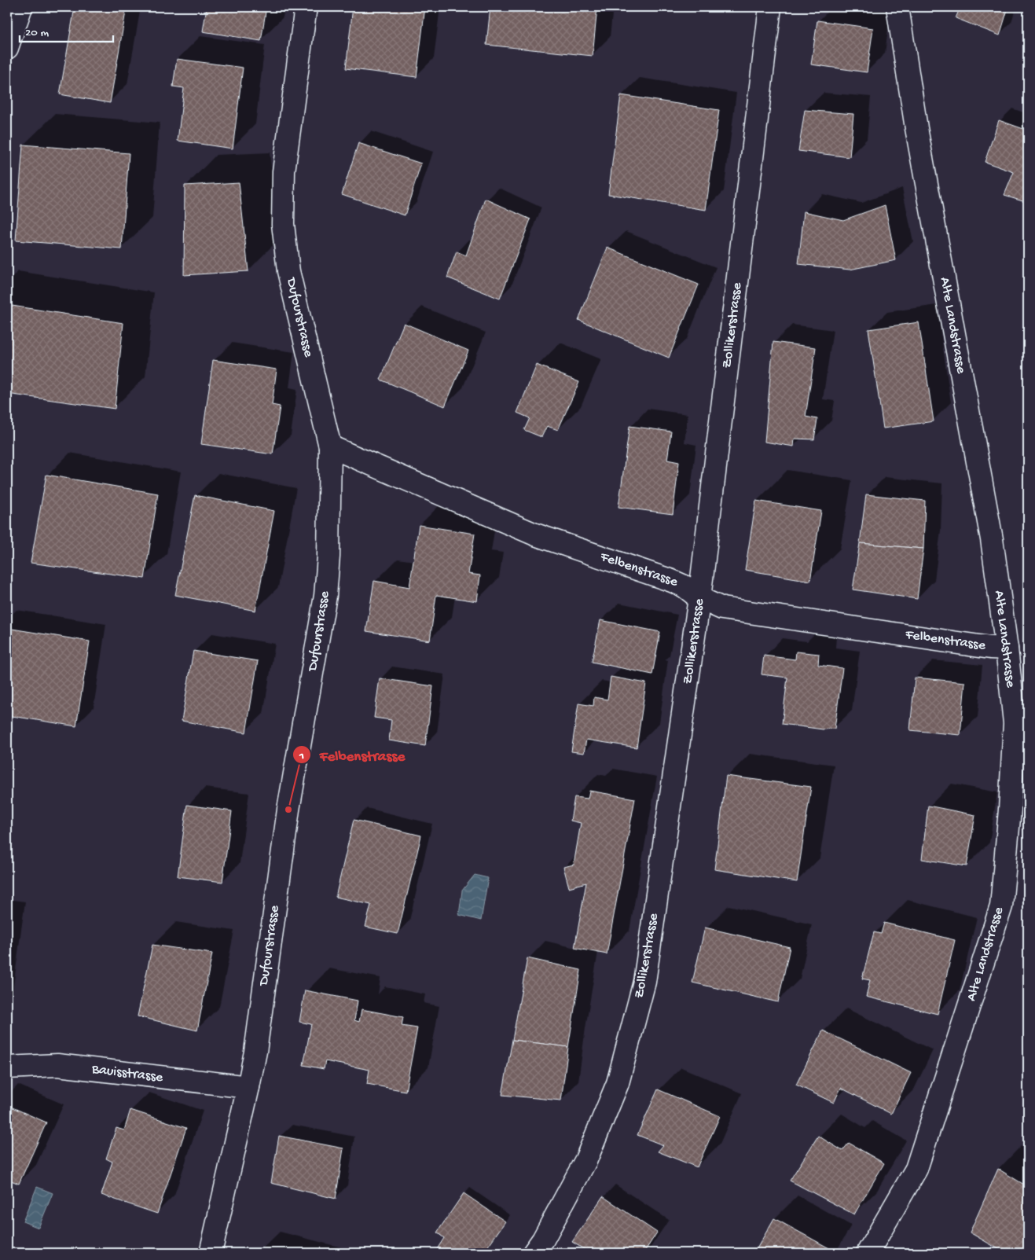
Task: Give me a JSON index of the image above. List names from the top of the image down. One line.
{"streets":{"street":["Dufourstrasse","Zollikerstrasse","Alte Landstrasse","Felbenstrasse","Bauisstrasse"]},"crossings":[["Dufourstrasse","Felbenstrasse"],["Dufourstrasse","Bauisstrasse"],["Zollikerstrasse","Felbenstrasse"],["Alte Landstrasse","Felbenstrasse"]],"places":["Felbenstrasse"],"scale_bar":"20 m"}
